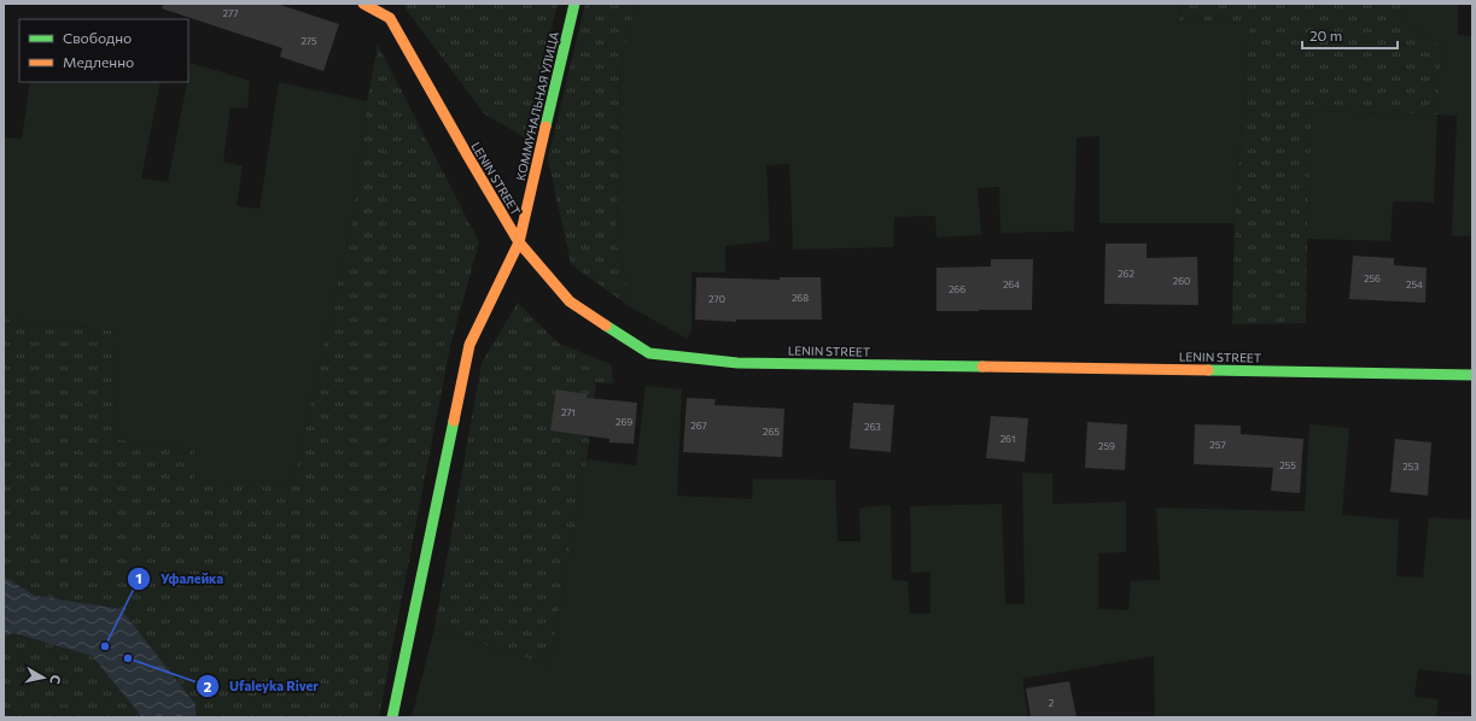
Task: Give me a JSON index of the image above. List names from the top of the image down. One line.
{"streets":{"street":["КОММУНАЛЬНАЯ УЛИЦА","LENIN STREET"]},"crossings":[["КОММУНАЛЬНАЯ УЛИЦА","LENIN STREET"]],"places":["Уфалейка","Ufaleyka River"],"house_numbers":["277","275","262","256","260","264","254","266","268","270","271","269","267","263","265","261","257","259","255","253","2"],"legend":["Свободно","Медленно"],"scale_bar":"20 m","north":"right"}
